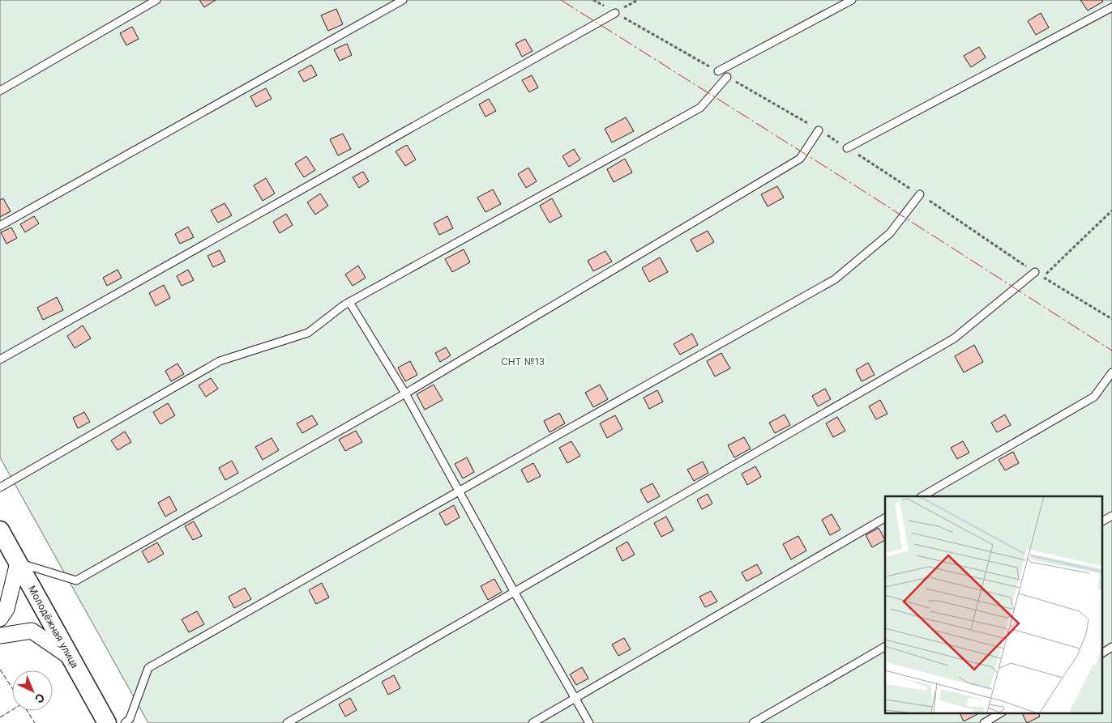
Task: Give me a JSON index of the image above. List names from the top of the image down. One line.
{"streets":{"street":["Молодёжная улица"]},"parks":["СНТ №13"],"north":"bottom right"}
